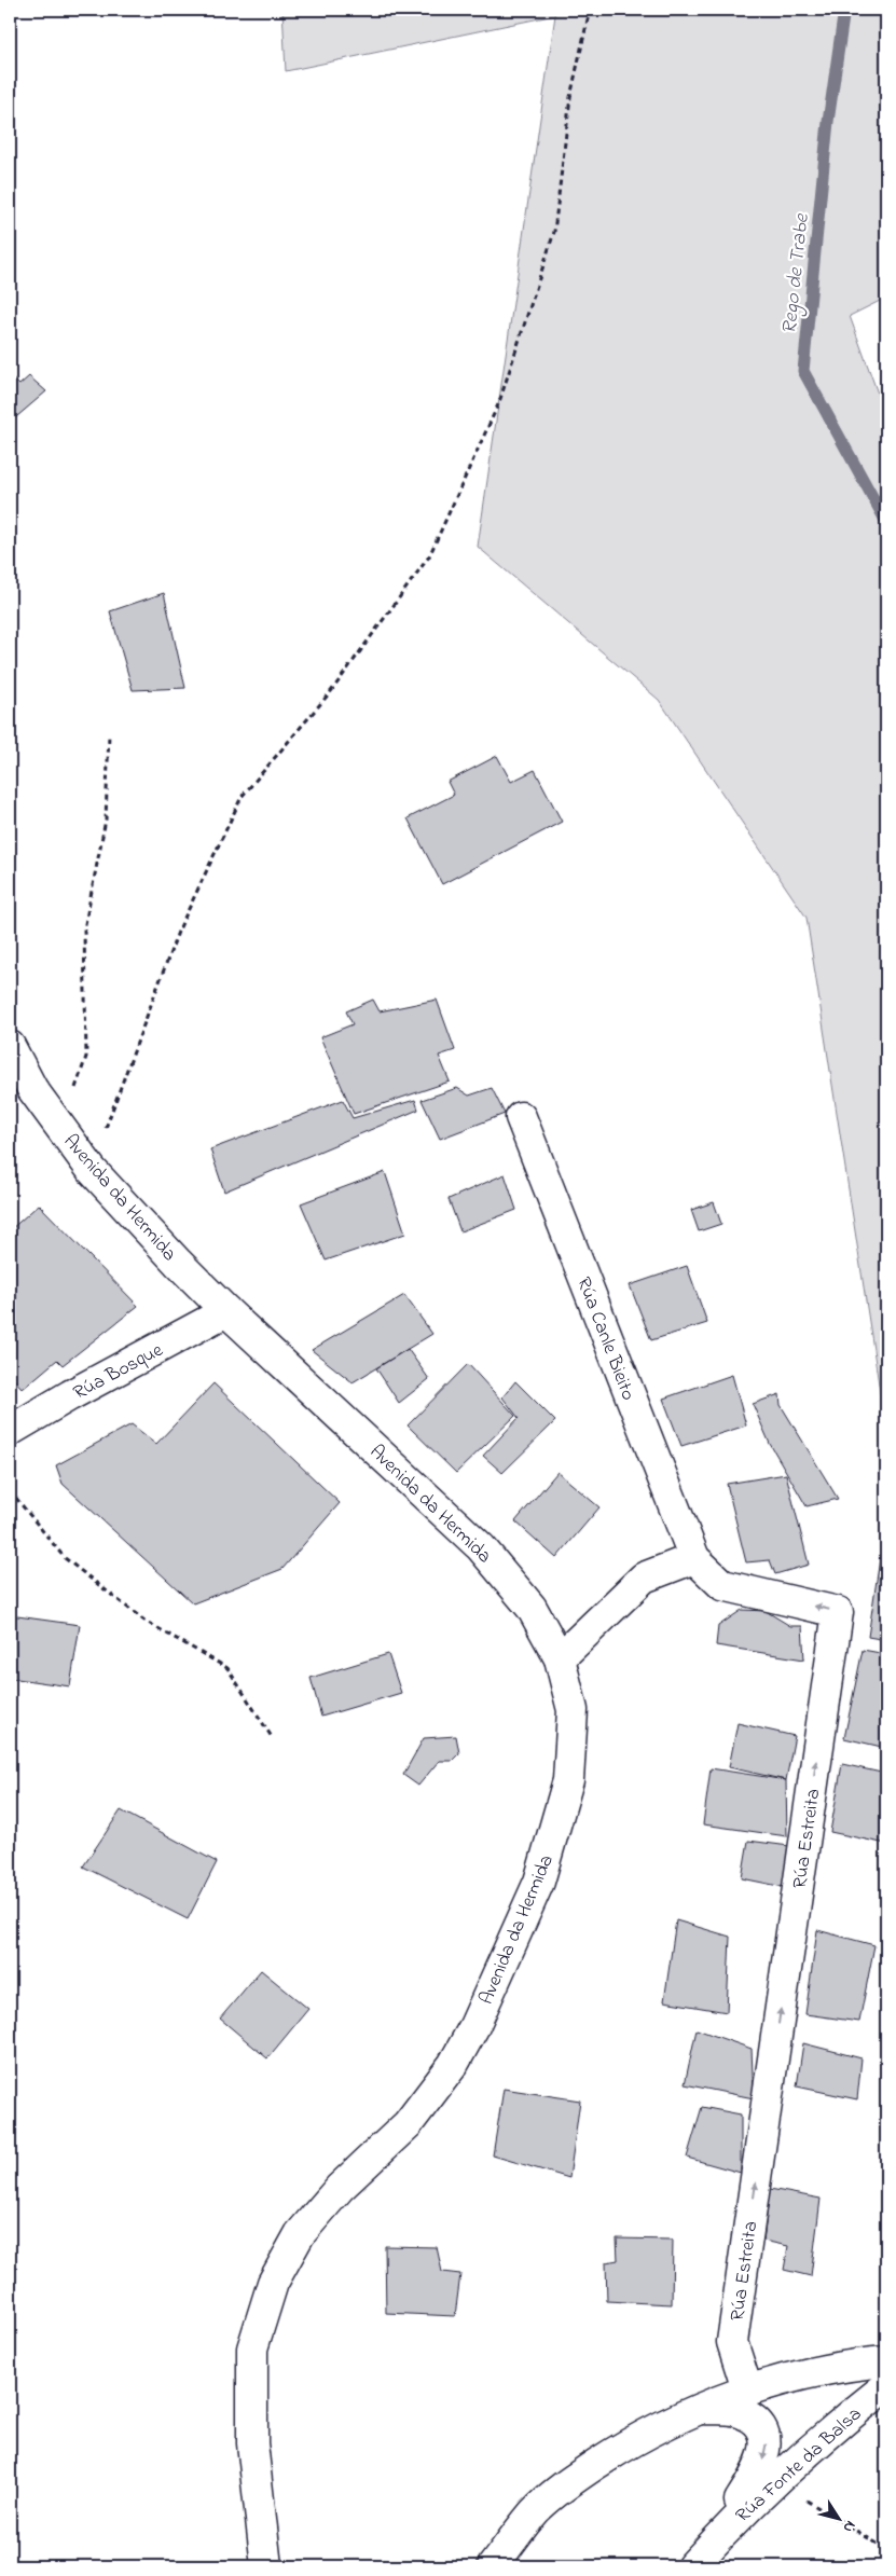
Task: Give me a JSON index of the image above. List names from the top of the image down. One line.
{"streets":{"main road":["Avenida da Hermida","Rúa Canle Bieito","Rúa Bosque","Rúa Estreita","Rúa Fonte da Balsa"]},"crossings":[["Avenida da Hermida","Rúa Bosque"],["Rúa Canle Bieito","Rúa Estreita"]],"one_way":["Rúa Estreita"],"water":["Rego de Trabe"],"north":"bottom right"}
